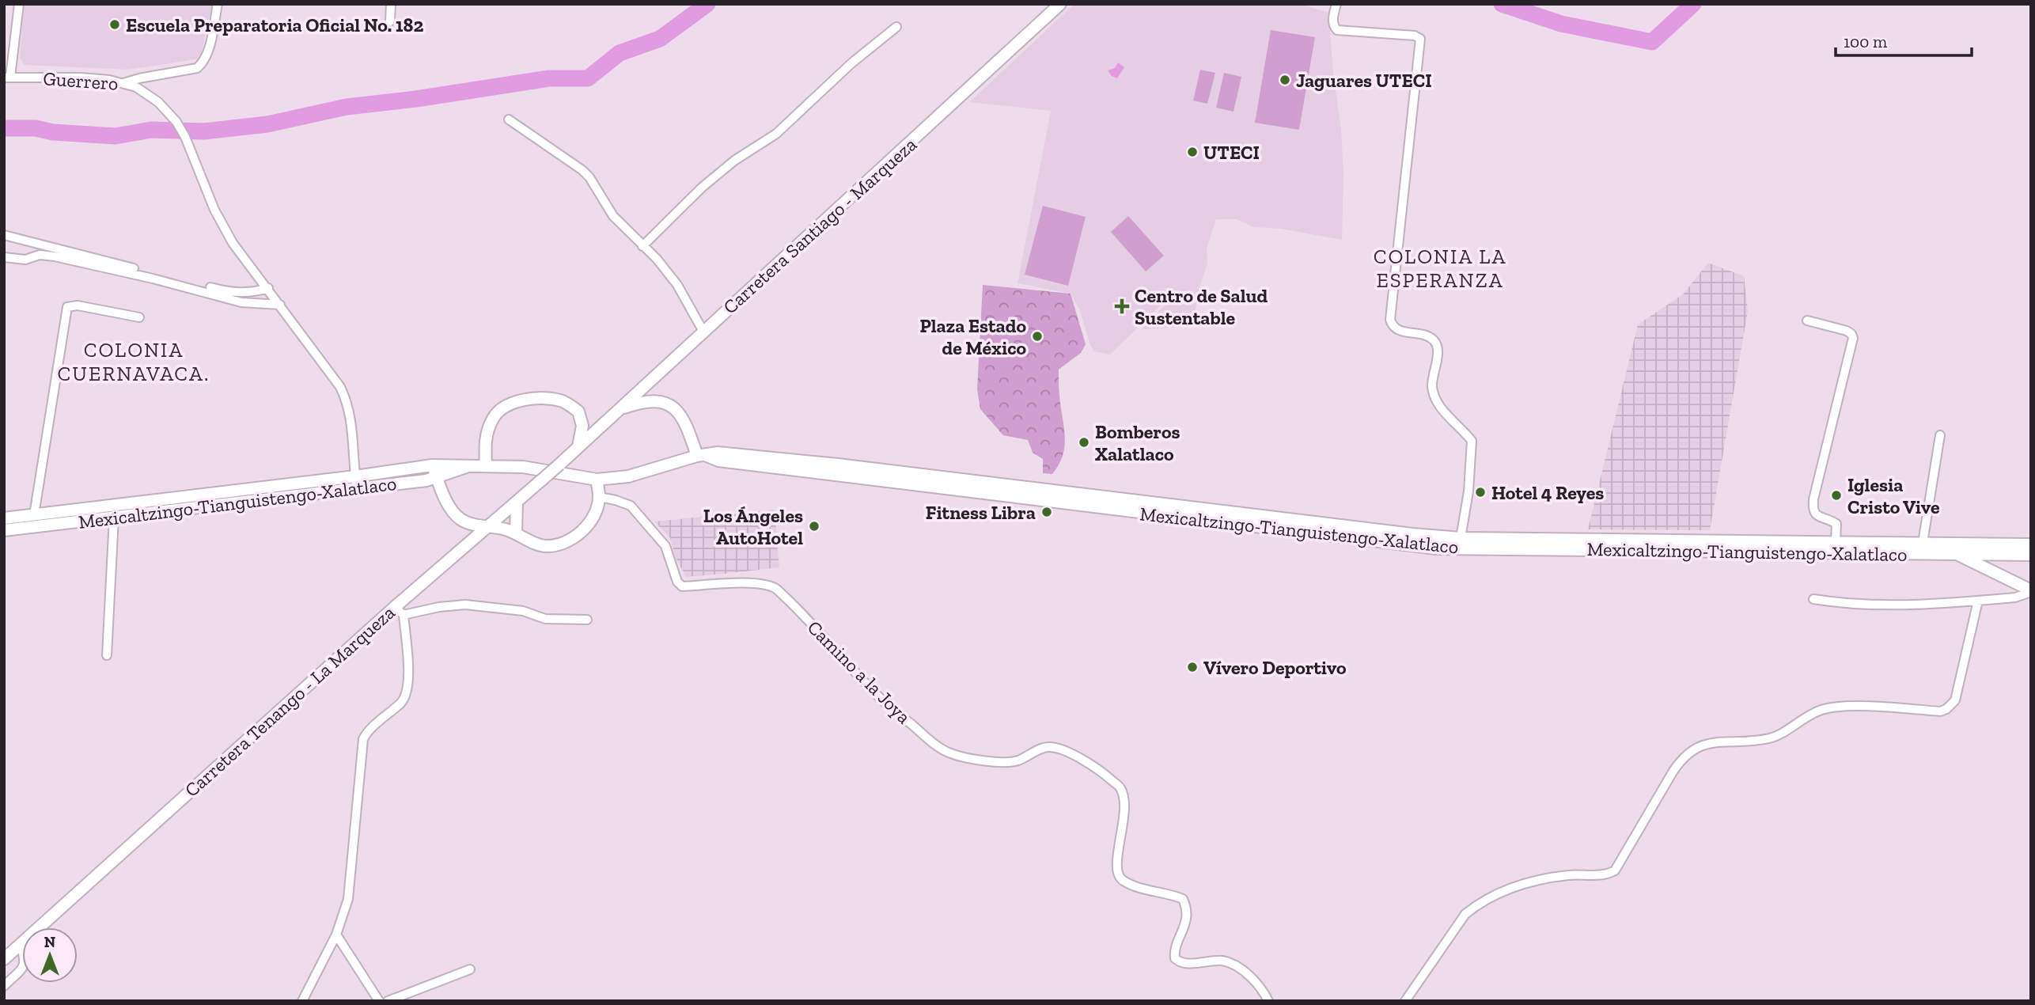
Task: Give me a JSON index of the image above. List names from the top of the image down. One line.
{"streets":{"main road":["Carretera Santiago - Marqueza","Mexicaltzingo-Tianguistengo-Xalatlaco","Carretera Tenango - La Marqueza"],"street":["Guerrero","Camino a la Joya"]},"crossings":[["Guerrero","Mexicaltzingo-Tianguistengo-Xalatlaco"],["Carretera Santiago - Marqueza","Carretera Tenango - La Marqueza"]],"districts":["COLONIA LA ESPERANZA","COLONIA CUERNAVACA."],"places":{"other":["Escuela Preparatoria Oficial No. 182","Jaguares UTECI","UTECI","Plaza Estado de México","Bomberos Xalatlaco","Hotel 4 Reyes","Iglesia Cristo Vive","Fitness Libra","Los Ángeles AutoHotel","Vívero Deportivo"],"health":["Centro de Salud Sustentable"]},"scale_bar":"100 m","north":"top"}
